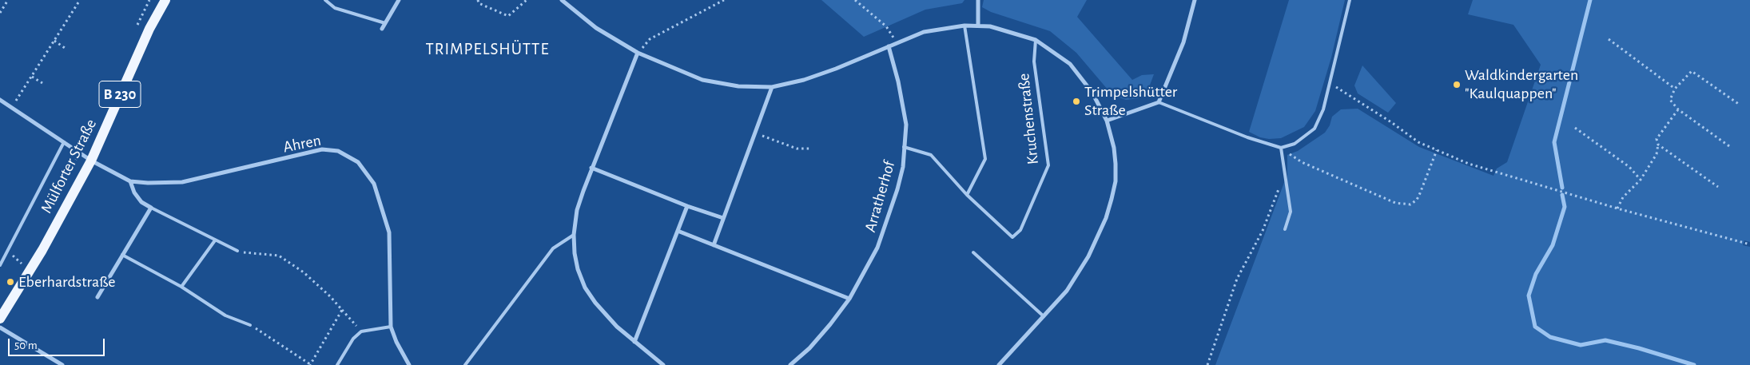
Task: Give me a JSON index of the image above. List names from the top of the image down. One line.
{"streets":{"main road":["B 230","Mülforter Straße"],"street":["Ahren","Arratherhof"],"lane":["Kruchenstraße"]},"crossings":[["Ahren","Mülforter Straße"]],"districts":["TRIMPELSHÜTTE"],"places":["Waldkindergarten \"Kaulquappen\"","Trimpelshütter Straße","Eberhardstraße"],"scale_bar":"50 m"}
